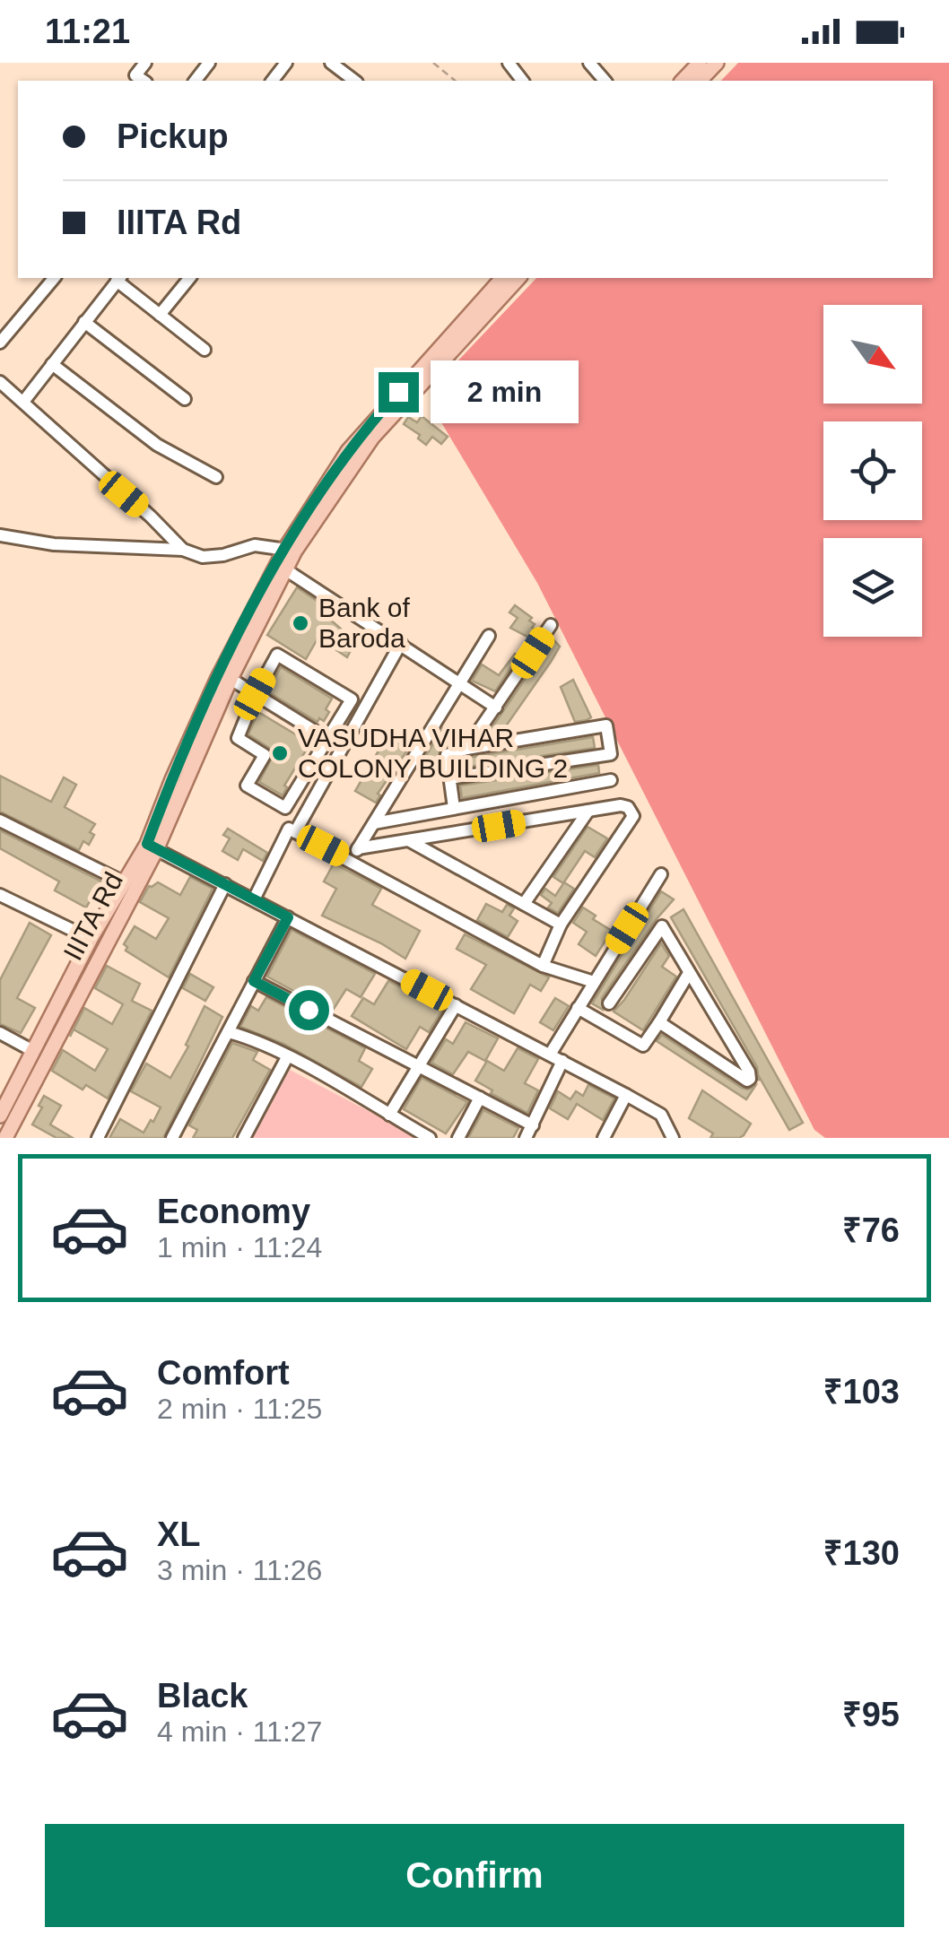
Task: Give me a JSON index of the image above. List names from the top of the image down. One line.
{"streets":{"main road":["IIITA Rd"]},"places":["Bank of Baroda","VASUDHA VIHAR COLONY BUILDING 2"],"north":"bottom right","page":{"status":"11:21","banner":["Pickup","IIITA Rd"],"bubble":"2 min","list":[{"name":"Economy","note":"1 min · 11:24","value":"₹76"},{"name":"Comfort","note":"2 min · 11:25","value":"₹103"},{"name":"XL","note":"3 min · 11:26","value":"₹130"},{"name":"Black","note":"4 min · 11:27","value":"₹95"}],"buttons":"Confirm"}}
